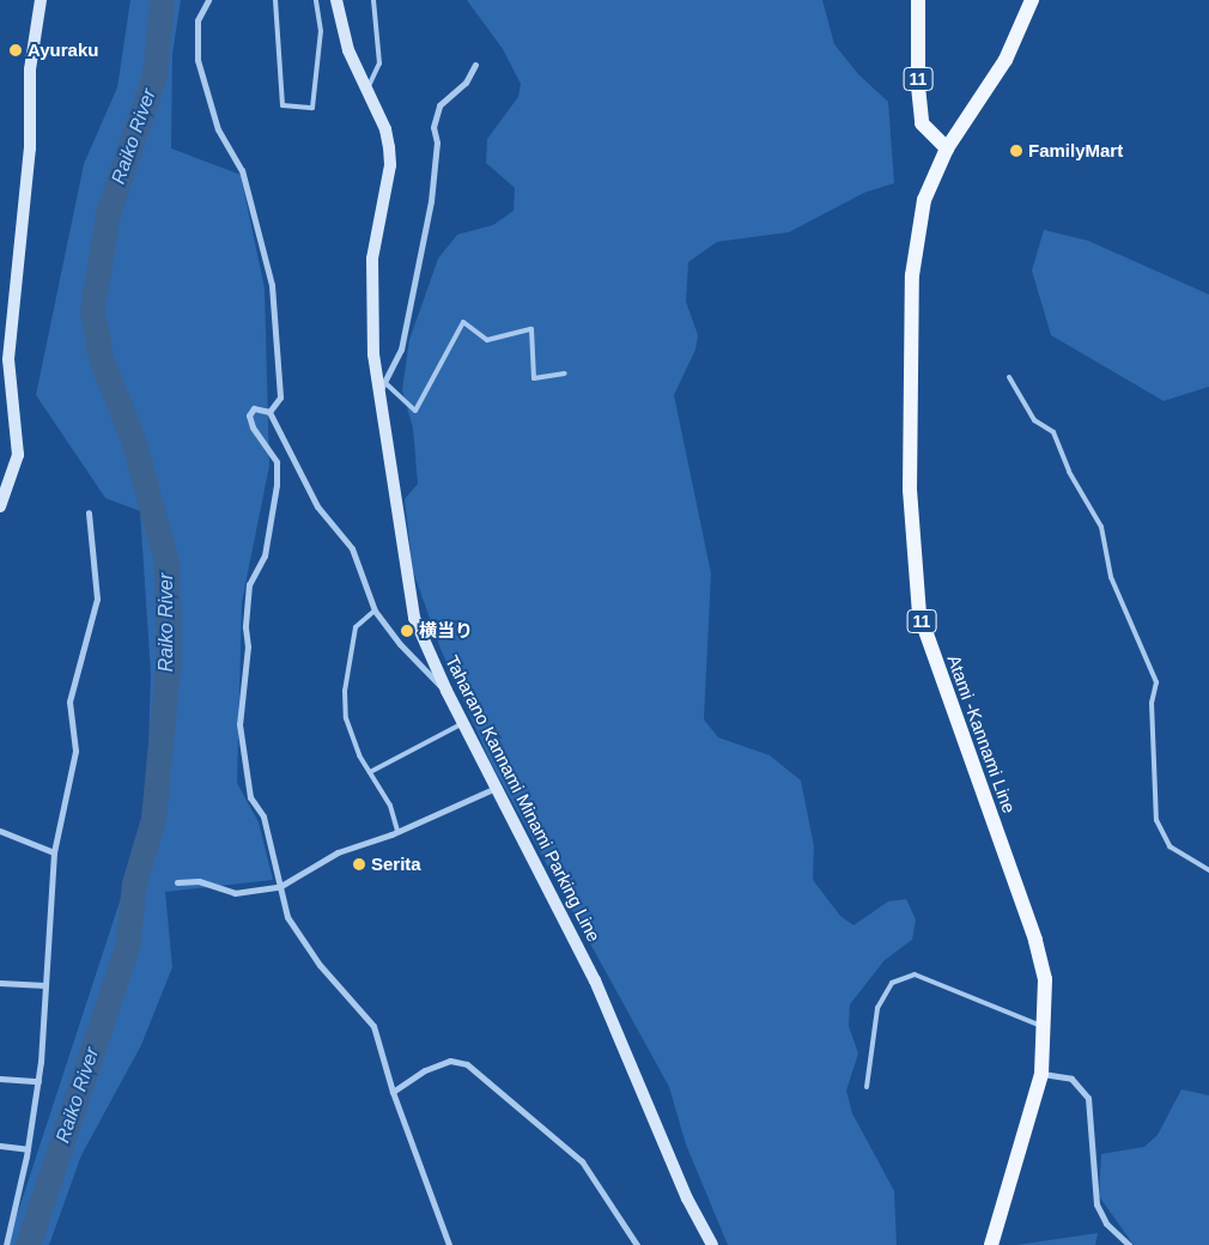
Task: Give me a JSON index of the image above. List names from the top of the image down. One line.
{"streets":{"main road":["11","Atami -Kannami Line","Taharano Kannami Minami Parking Line"]},"crossings":[["11","Atami -Kannami Line"]],"water":["Raiko River"],"places":["Ayuraku","FamilyMart","横当り","Serita"]}
